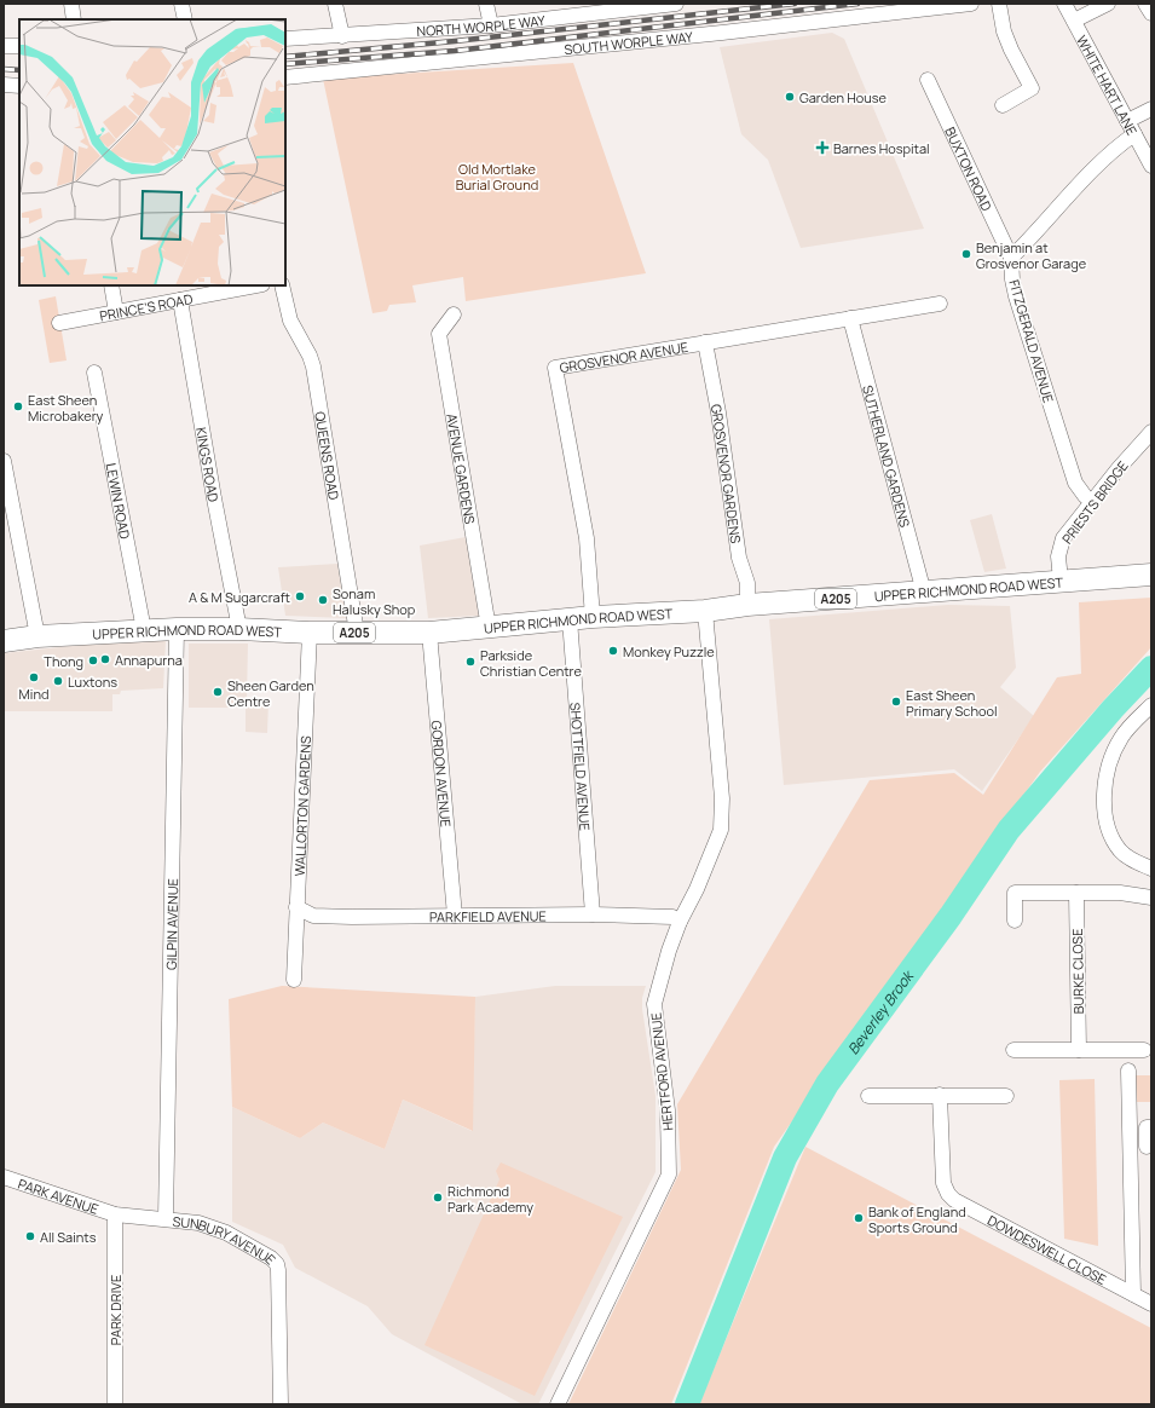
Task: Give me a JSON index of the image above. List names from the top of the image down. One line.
{"streets":{"highway":["UPPER RICHMOND ROAD WEST","A205"],"street":["NORTH WORPLE WAY","SOUTH WORPLE WAY","WHITE HART LANE","BUXTON ROAD","PRINCE'S ROAD","FITZGERALD AVENUE","GROSVENOR AVENUE","SUTHERLAND GARDENS","QUEENS ROAD","KINGS ROAD","AVENUE GARDENS","GROSVENOR GARDENS","LEWIN ROAD","PRIESTS BRIDGE","SHOTTFIELD AVENUE","GORDON AVENUE","WALLORTON GARDENS","PARKFIELD AVENUE","GILPIN AVENUE","BURKE CLOSE","HERTFORD AVENUE","PARK AVENUE","SUNBURY AVENUE","DOWDESWELL CLOSE","PARK DRIVE"]},"crossings":[["BUXTON ROAD","FITZGERALD AVENUE"],["PRINCE'S ROAD","KINGS ROAD"],["FITZGERALD AVENUE","PRIESTS BRIDGE"],["GROSVENOR AVENUE","SUTHERLAND GARDENS"],["GROSVENOR AVENUE","GROSVENOR GARDENS"],["GROSVENOR AVENUE","UPPER RICHMOND ROAD WEST"],["SUTHERLAND GARDENS","UPPER RICHMOND ROAD WEST"],["QUEENS ROAD","UPPER RICHMOND ROAD WEST"],["KINGS ROAD","UPPER RICHMOND ROAD WEST"],["AVENUE GARDENS","UPPER RICHMOND ROAD WEST"],["GROSVENOR GARDENS","UPPER RICHMOND ROAD WEST"],["LEWIN ROAD","UPPER RICHMOND ROAD WEST"],["PRIESTS BRIDGE","UPPER RICHMOND ROAD WEST"],["UPPER RICHMOND ROAD WEST","SHOTTFIELD AVENUE"],["UPPER RICHMOND ROAD WEST","GORDON AVENUE"],["UPPER RICHMOND ROAD WEST","WALLORTON GARDENS"],["UPPER RICHMOND ROAD WEST","GILPIN AVENUE"],["UPPER RICHMOND ROAD WEST","HERTFORD AVENUE"],["SHOTTFIELD AVENUE","PARKFIELD AVENUE"],["GORDON AVENUE","PARKFIELD AVENUE"],["WALLORTON GARDENS","PARKFIELD AVENUE"],["PARKFIELD AVENUE","HERTFORD AVENUE"],["GILPIN AVENUE","SUNBURY AVENUE"],["PARK AVENUE","SUNBURY AVENUE"],["PARK AVENUE","PARK DRIVE"],["SUNBURY AVENUE","PARK DRIVE"]],"water":["Beverley Brook"],"parks":["Old Mortlake Burial Ground"],"places":{"other":["Garden House","Benjamin at Grosvenor Garage","East Sheen Microbakery","A & M Sugarcraft","Sonam Halusky Shop","Monkey Puzzle","Annapurna","Thong","Parkside Christian Centre","Mind","Luxtons","Sheen Garden Centre","East Sheen Primary School","Richmond Park Academy","Bank of England Sports Ground","All Saints"],"health":["Barnes Hospital"]}}
